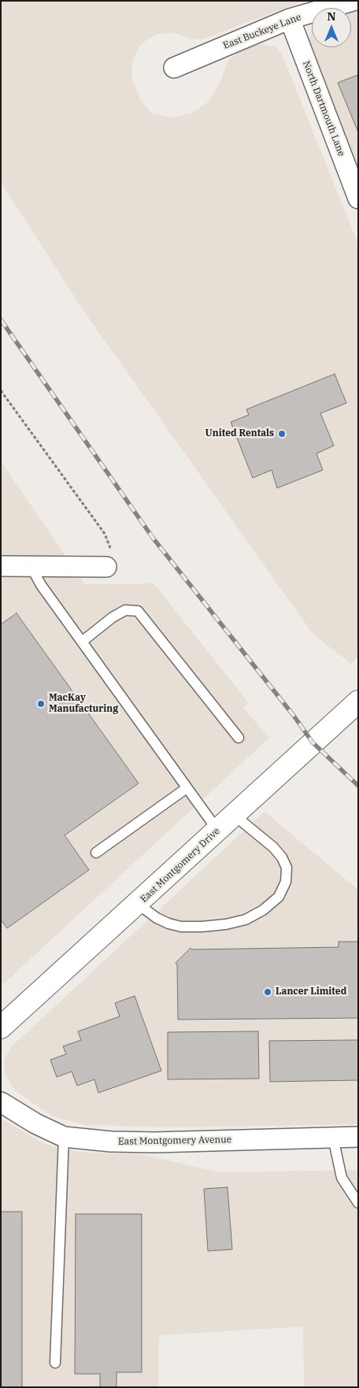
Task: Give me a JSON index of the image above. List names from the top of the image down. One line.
{"streets":{"main road":["East Montgomery Drive"],"street":["East Buckeye Lane","North Dartmouth Lane","East Montgomery Avenue"]},"crossings":[["East Buckeye Lane","North Dartmouth Lane"]],"places":["United Rentals","MacKay Manufacturing","Lancer Limited"],"north":"top"}
